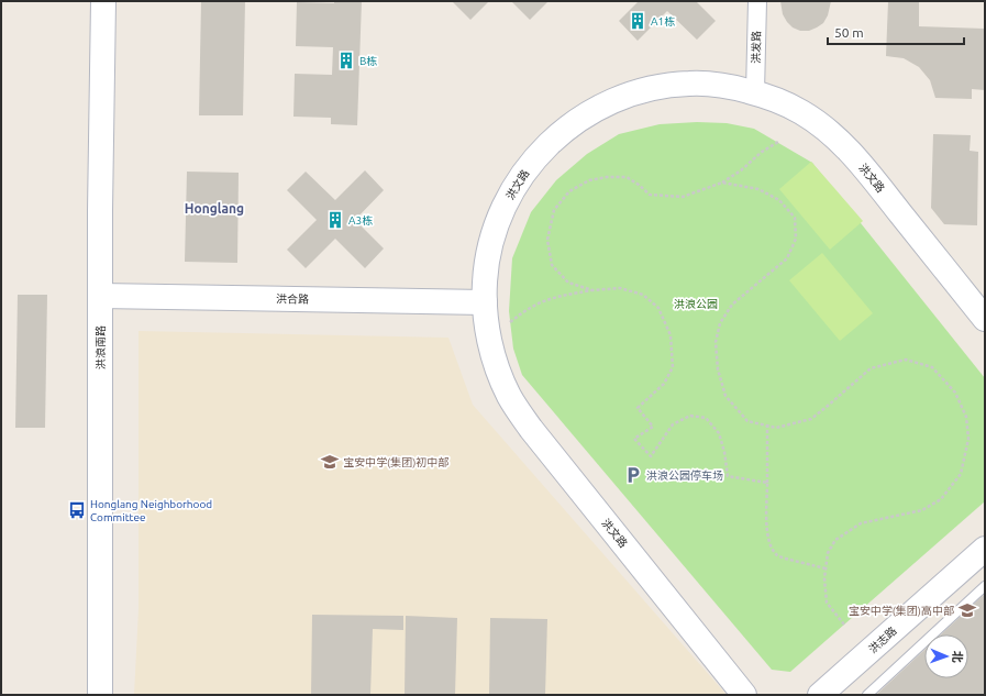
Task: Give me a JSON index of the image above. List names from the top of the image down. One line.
{"streets":{"street":["洪发路","洪文路","洪合路","洪浪南路","洪志路"]},"crossings":[["洪发路","洪文路"],["洪文路","洪合路"],["洪合路","洪浪南路"]],"districts":["Honglang"],"parks":["洪浪公园"],"places":{"building":["A1栋","B栋","A3栋"],"school or university":["宝安中学(集团)初中部","宝安中学(集团)高中部"],"parking":["洪浪公园停车场"],"bus stop":["Honglang Neighborhood Committee"]},"scale_bar":"50 m","north":"right"}
